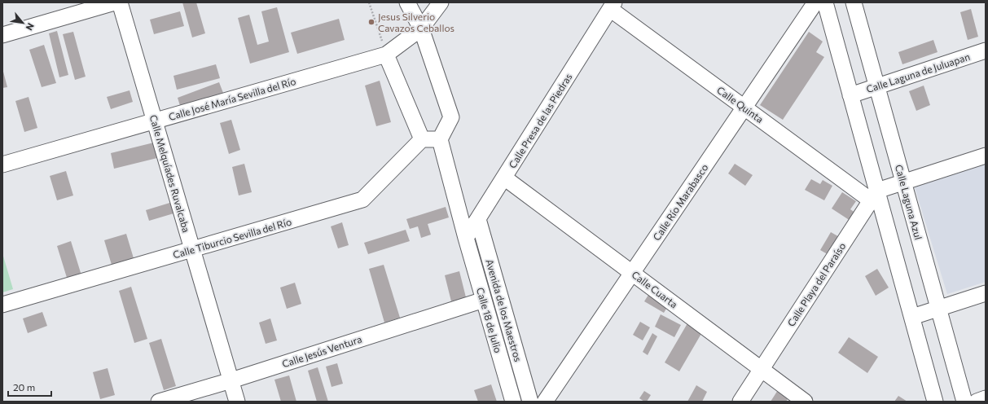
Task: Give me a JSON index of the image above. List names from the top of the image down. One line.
{"streets":{"street":["Calle Laguna de Juluapan","Calle José María Sevilla del Río","Calle Quinta","Calle Presa de las Piedras","Calle Melquíades Ruvalcaba","Calle Río Marabasco","Calle Laguna Azul","Calle Tiburcio Sevilla del Río","Calle Playa del Paraíso","Calle Cuarta","Avenida de los Maestros","Calle 18 de Julio","Calle Jesús Ventura"]},"crossings":[["Calle Laguna de Juluapan","Calle Laguna Azul"],["Calle José María Sevilla del Río","Calle Melquíades Ruvalcaba"],["Calle Quinta","Calle Presa de las Piedras"],["Calle Quinta","Calle Río Marabasco"],["Calle Quinta","Calle Playa del Paraíso"],["Calle Presa de las Piedras","Calle Cuarta"],["Calle Presa de las Piedras","Avenida de los Maestros"],["Calle Presa de las Piedras","Calle 18 de Julio"],["Calle Melquíades Ruvalcaba","Calle Tiburcio Sevilla del Río"],["Calle Melquíades Ruvalcaba","Calle Jesús Ventura"],["Calle Río Marabasco","Calle Cuarta"],["Calle Playa del Paraíso","Calle Cuarta"],["Calle 18 de Julio","Calle Jesús Ventura"]],"places":["Jesus Silverio Cavazos Ceballos"],"scale_bar":"20 m","north":"bottom right"}
